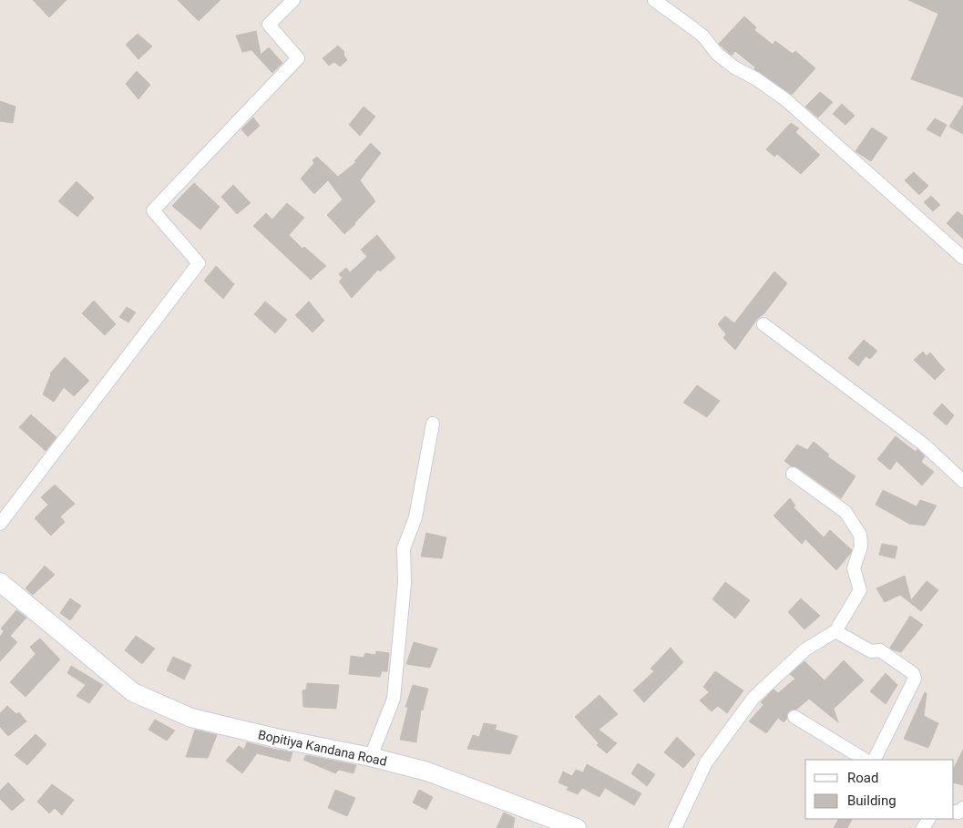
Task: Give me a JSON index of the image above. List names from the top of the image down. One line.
{"streets":{"main road":["Bopitiya Kandana Road"]},"legend":["Road","Building"]}
